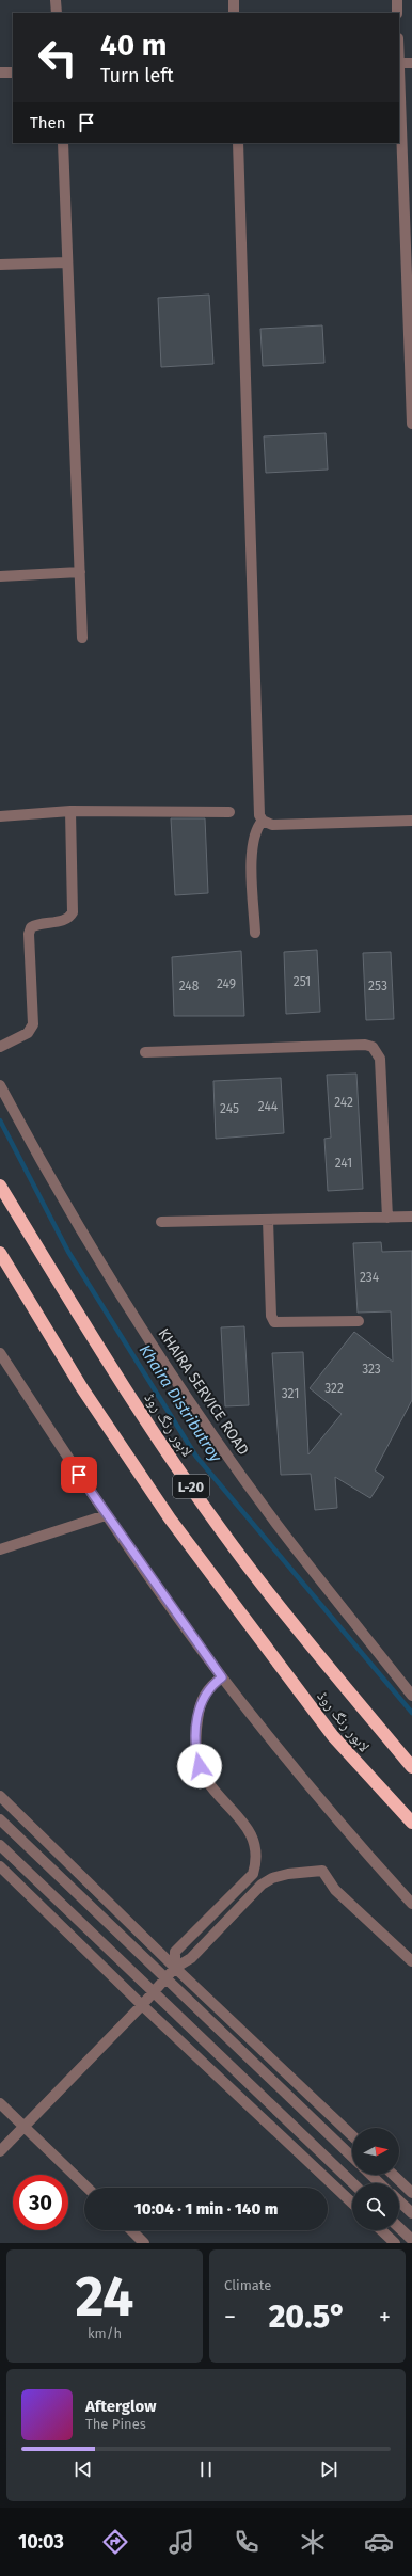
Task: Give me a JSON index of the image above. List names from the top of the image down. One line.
{"streets":{"highway":["لاہور رنگ روڈ","L-20"],"street":["KHAIRA SERVICE ROAD"]},"water":["Khaira Distributroy"],"house_numbers":["251","249","248","253","242","244","245","241","234","323","322","321"],"north":"right","page":{"turn":["40 m","Turn left"],"then":"Then","limit":"30","trip":"10:04 · 1 min · 140 m","tile":[["24","km/h"],"Climate"],"heat":["−","20.5°","+"],"song":["Afterglow","The Pines"],"tabs":"10:03"}}
